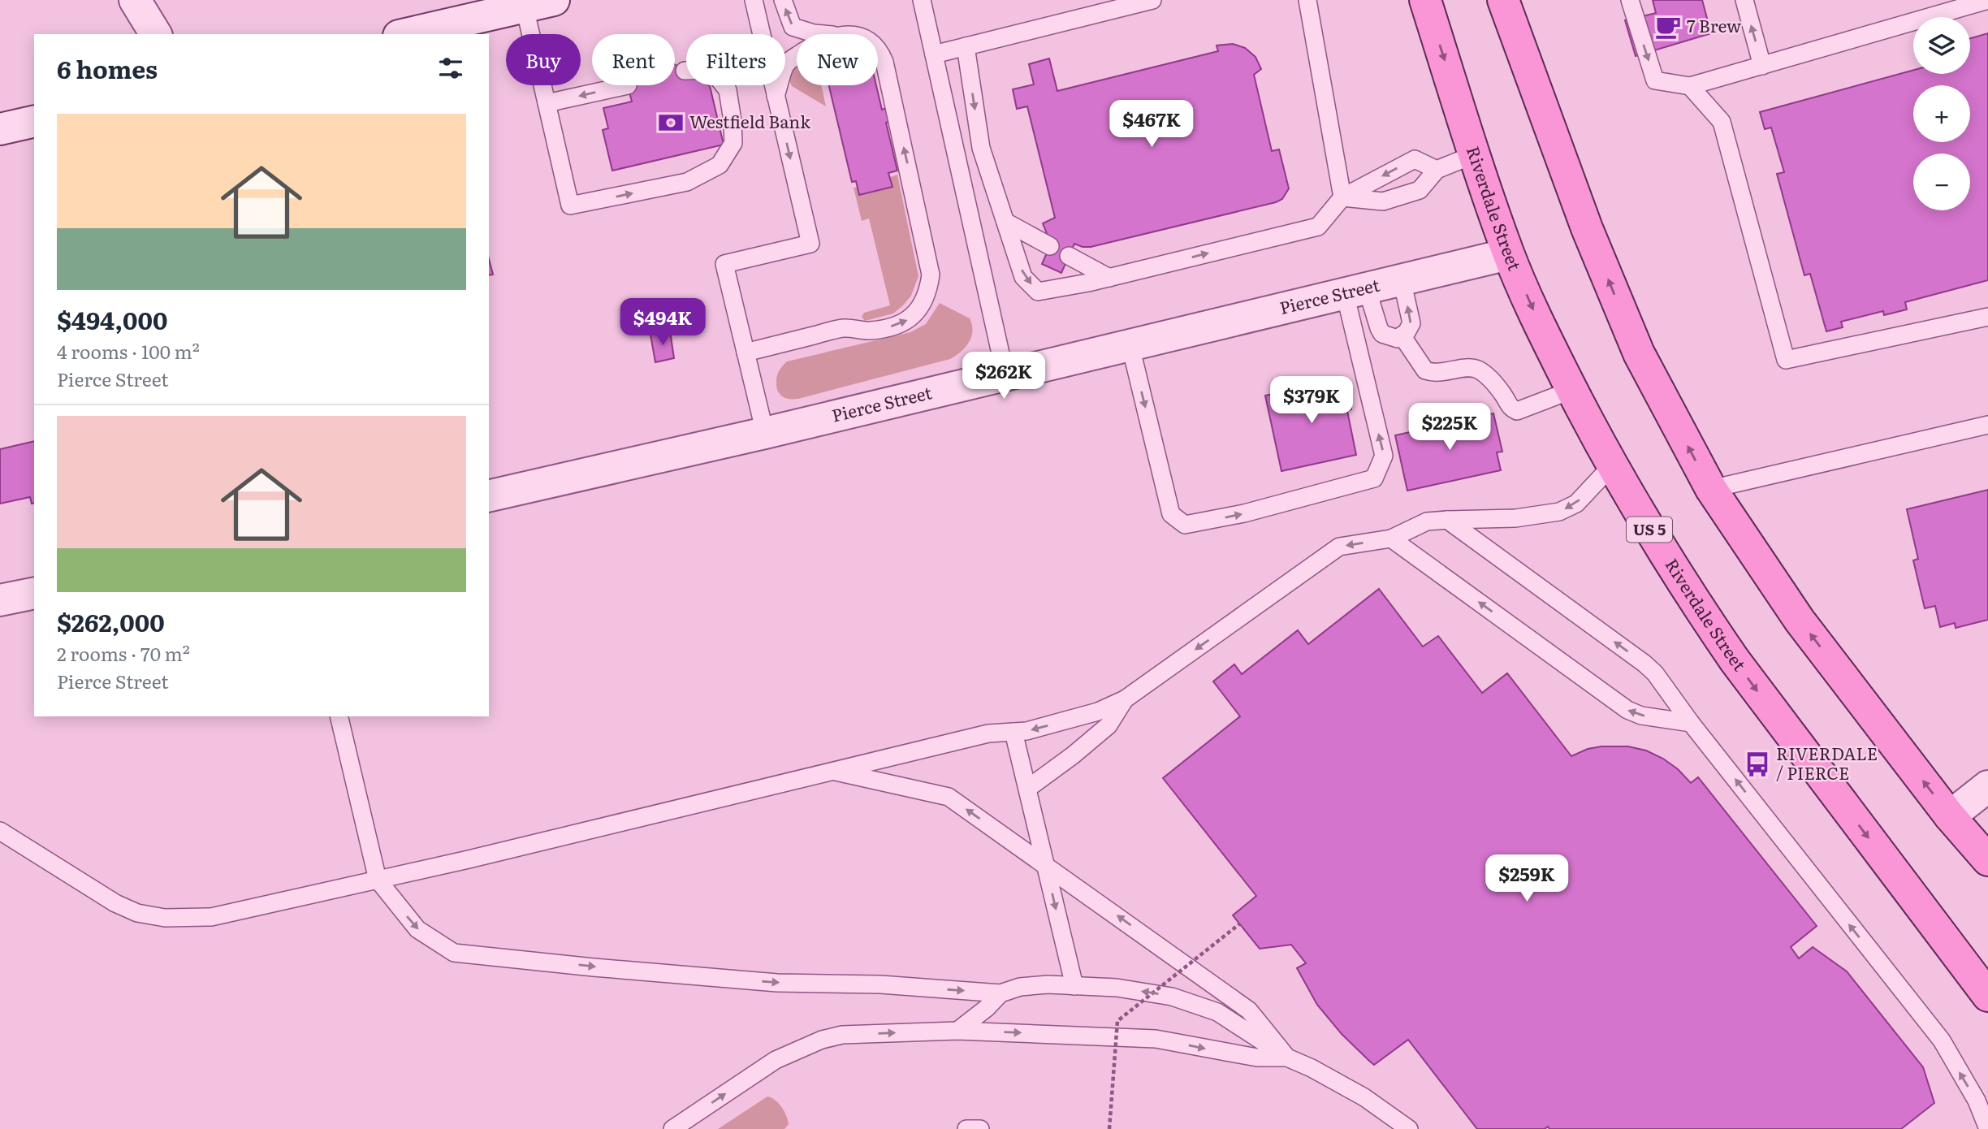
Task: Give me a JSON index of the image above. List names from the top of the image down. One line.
{"streets":{"main road":["Riverdale Street","US 5"],"street":["Pierce Street"]},"crossings":[["Riverdale Street","Pierce Street"]],"places":{"cafe":["7 Brew"],"bank":["Westfield Bank"],"bus stop":["RIVERDALE / PIERCE"]},"page":{"map_buttons":["+","−"],"chip":["Buy","Rent","Filters","New"],"heading":"6 homes","price":["$467K","$494K","$262K","$379K","$225K","$259K"],"list":[{"name":"$494,000","note":"4 rooms · 100 m² · Pierce Street"},{"name":"$262,000","note":"2 rooms · 70 m² · Pierce Street"}]}}
